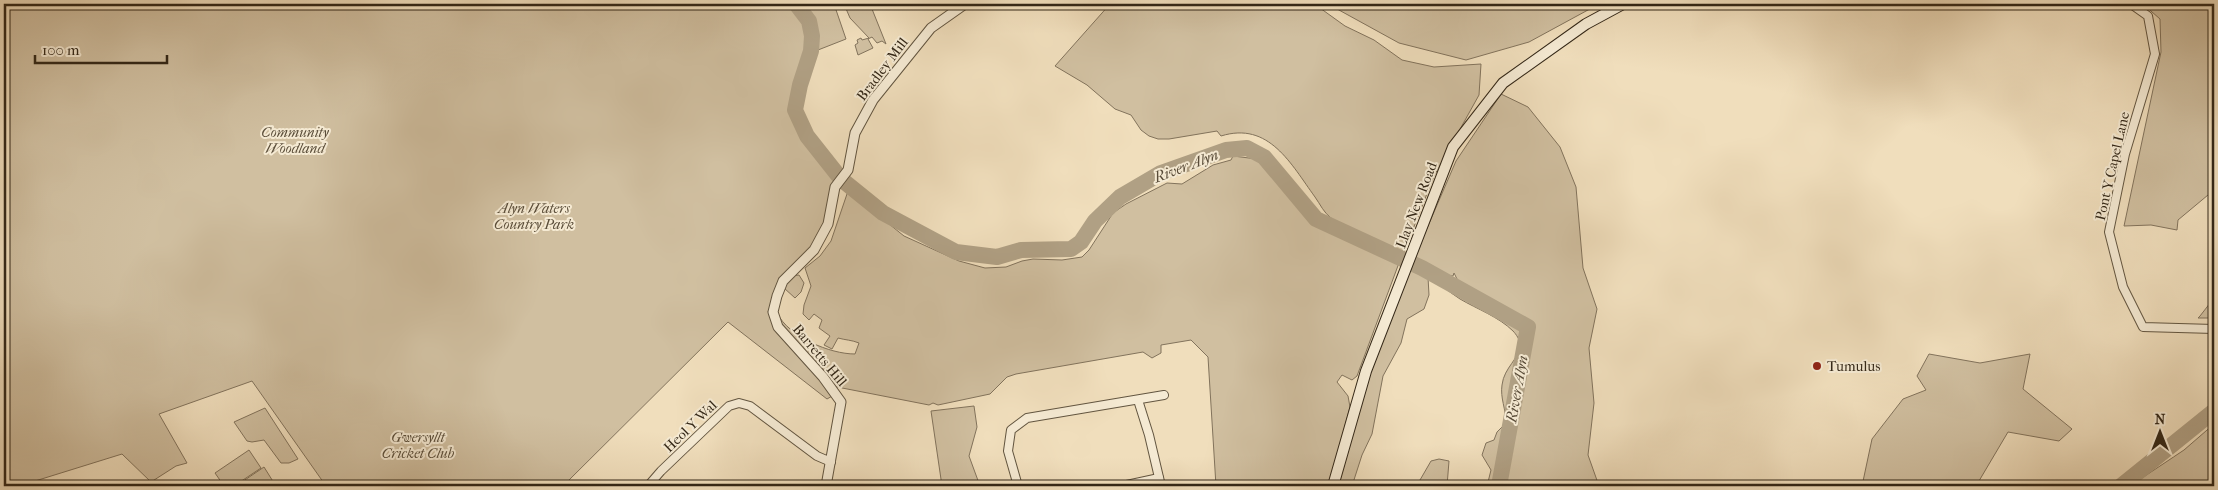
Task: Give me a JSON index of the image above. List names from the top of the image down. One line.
{"streets":{"main road":["Llay New Road"],"street":["Bradley Mill","Pont Y Capel Lane","Barretts Hill","Heol Y Wal"]},"crossings":[["Bradley Mill","Barretts Hill"],["Barretts Hill","Heol Y Wal"]],"water":["River Alyn"],"parks":["Community Woodland","Alyn Waters Country Park","Gwersyllt Cricket Club"],"places":["Tumulus"],"scale_bar":"100 m","north":"top"}
